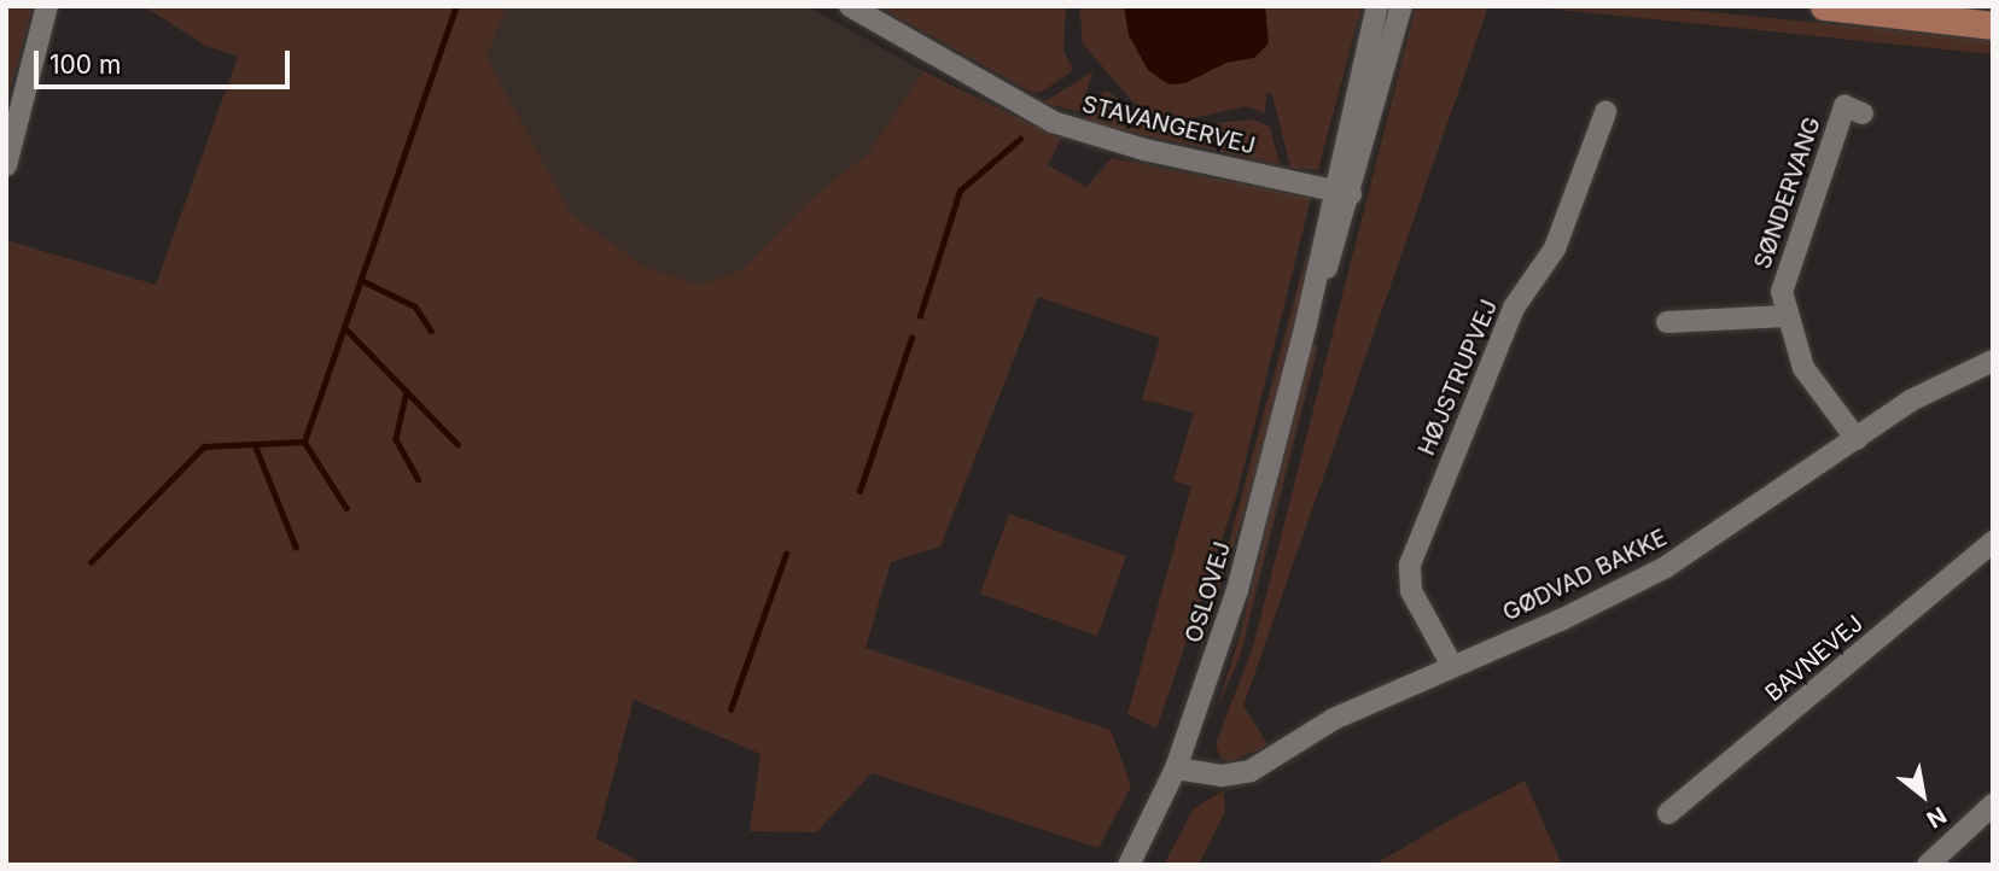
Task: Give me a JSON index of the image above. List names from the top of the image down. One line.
{"streets":{"street":["STAVANGERVEJ","SØNDERVANG","HØJSTRUPVEJ","GØDVAD BAKKE","OSLOVEJ","BAVNEVEJ"]},"crossings":[["STAVANGERVEJ","OSLOVEJ"],["SØNDERVANG","GØDVAD BAKKE"],["HØJSTRUPVEJ","GØDVAD BAKKE"],["GØDVAD BAKKE","OSLOVEJ"]],"scale_bar":"100 m","north":"bottom right"}
